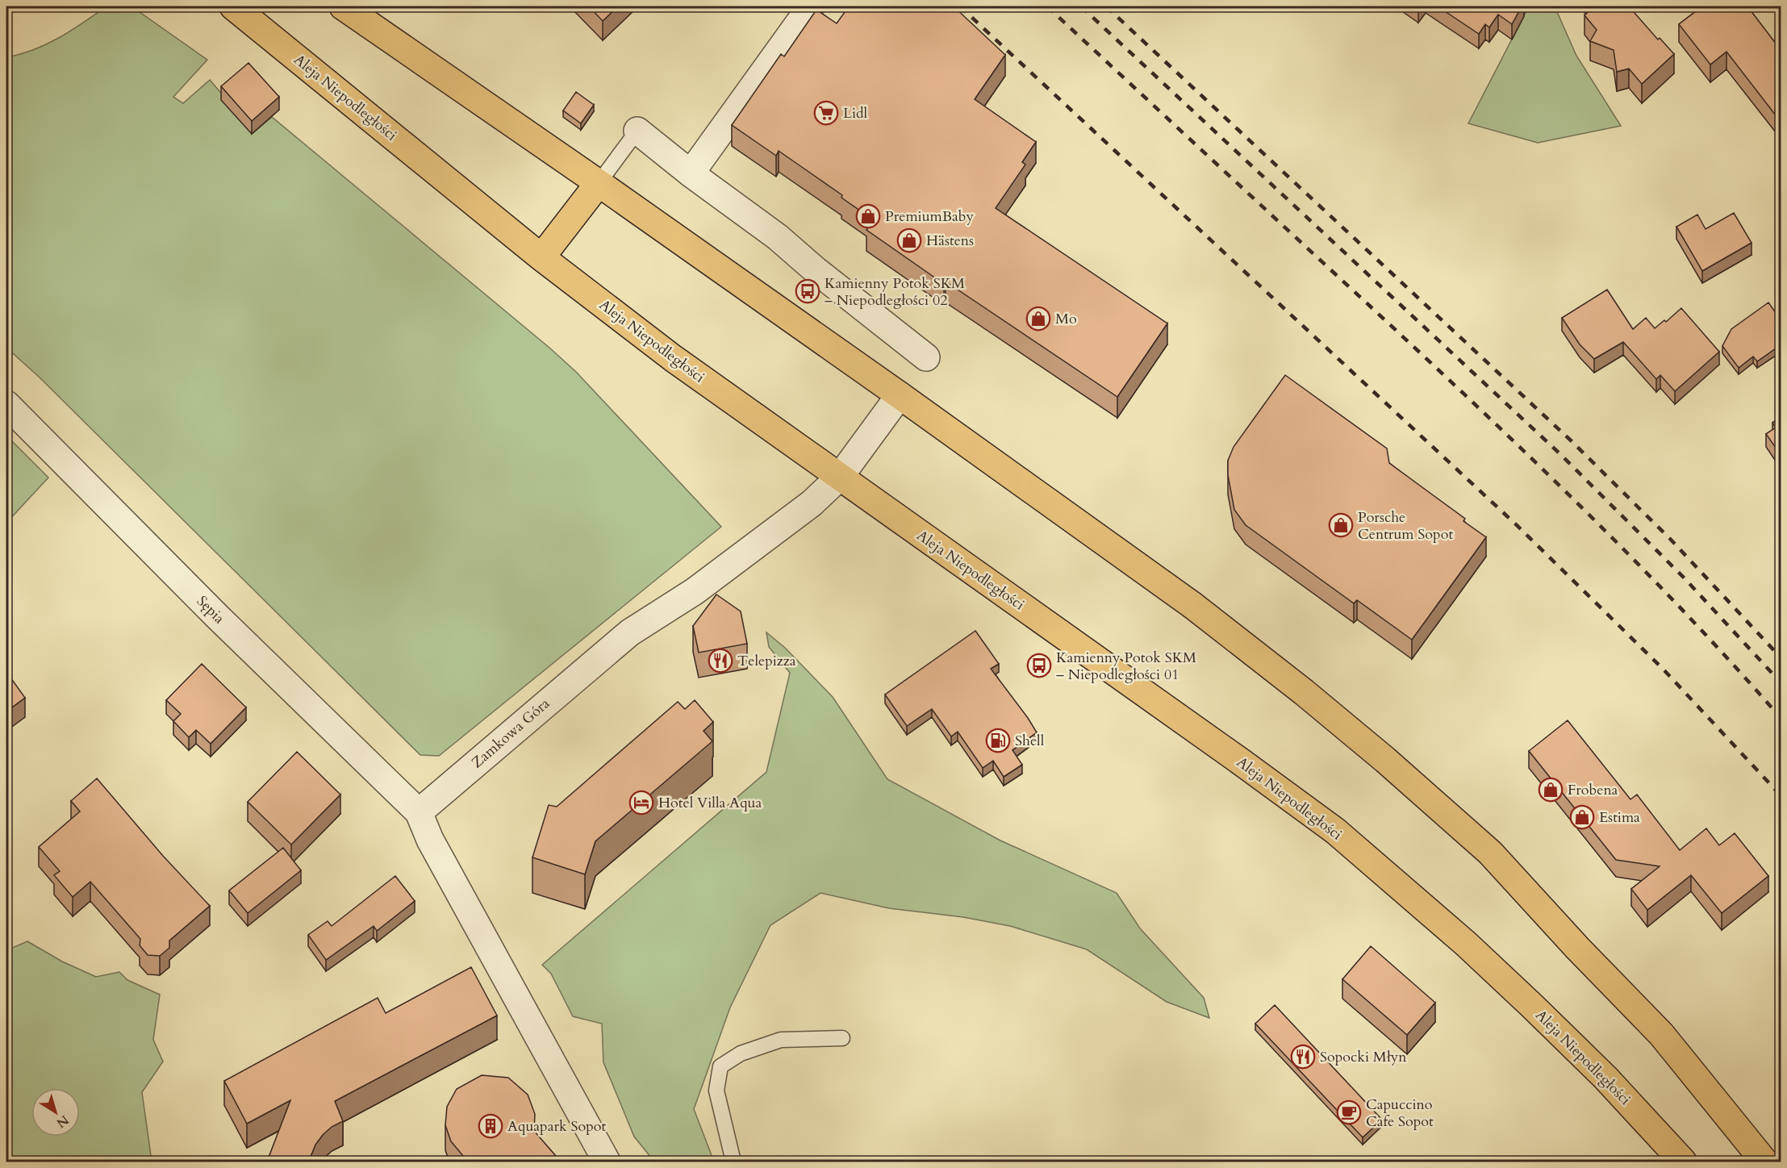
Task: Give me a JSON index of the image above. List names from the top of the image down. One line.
{"streets":{"main road":["Aleja Niepodległości"],"street":["Sępia","Zamkowa Góra"]},"crossings":[["Aleja Niepodległości","Zamkowa Góra"],["Sępia","Zamkowa Góra"]],"places":{"supermarket":["Lidl"],"shop":["PremiumBaby","Hästens","Mo","Porsche Centrum Sopot","Frobena","Estima"],"bus stop":["Kamienny Potok SKM – Niepodległości 02","Kamienny Potok SKM – Niepodległości 01"],"restaurant":["Telepizza","Sopocki Młyn"],"fuel station":["Shell"],"hotel":["Hotel Villa Aqua"],"cafe":["Capuccino Cafe Sopot"],"building":["Aquapark Sopot"]},"north":"bottom right"}
